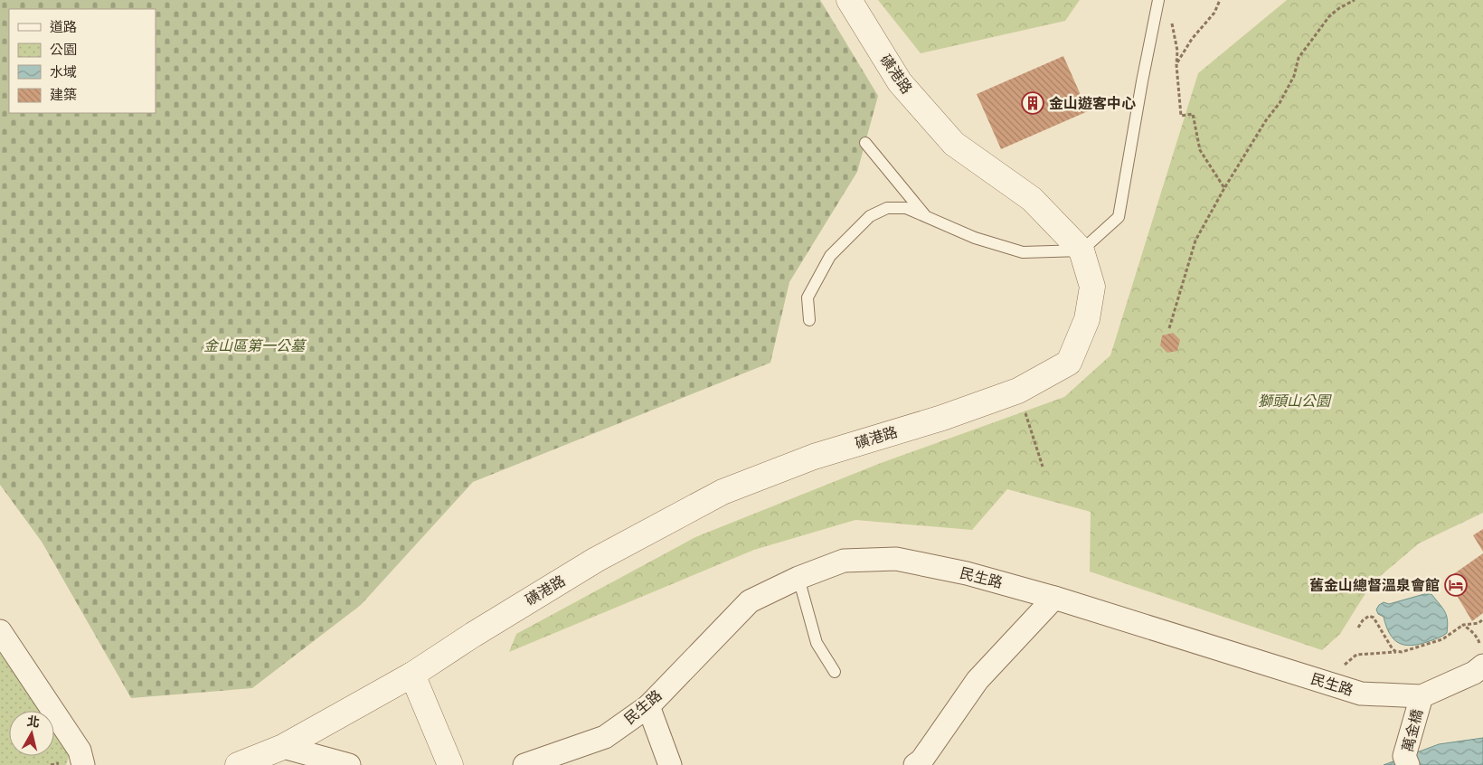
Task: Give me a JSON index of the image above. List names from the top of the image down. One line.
{"streets":{"street":["磺港路","民生路","萬金橋"]},"crossings":[["民生路","萬金橋"]],"parks":["金山區第一公墓","獅頭山公園"],"places":{"building":["金山遊客中心"],"hotel":["舊金山總督溫泉會館"]},"legend":["道路","公園","水域","建築"],"north":"top"}
